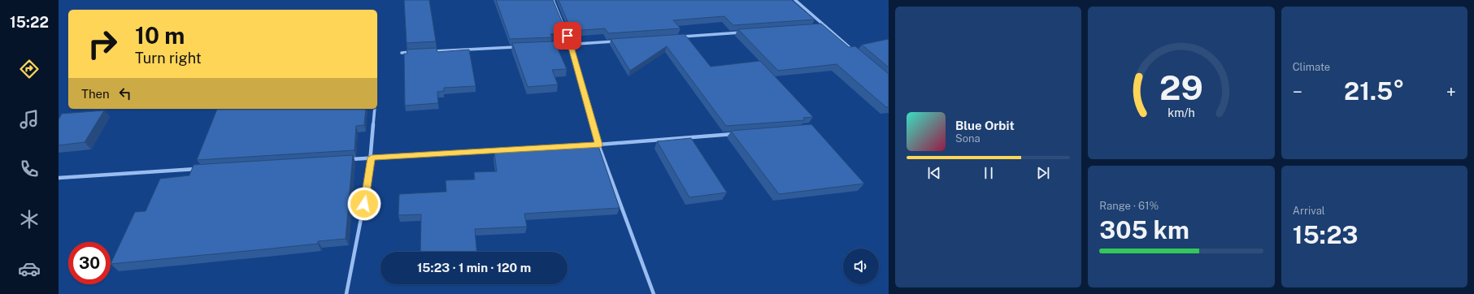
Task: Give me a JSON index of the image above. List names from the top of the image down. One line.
{"page":{"tabs":"15:22","tile":["Climate",["Range · 61%","305 km"],["Arrival","15:23"]],"turn":["10 m","Turn right"],"then":"Then","heat":["−","21.5°","+"],"song":["Blue Orbit","Sona"],"limit":"30","trip":"15:23 · 1 min · 120 m","gauge":["29","km/h"]}}
